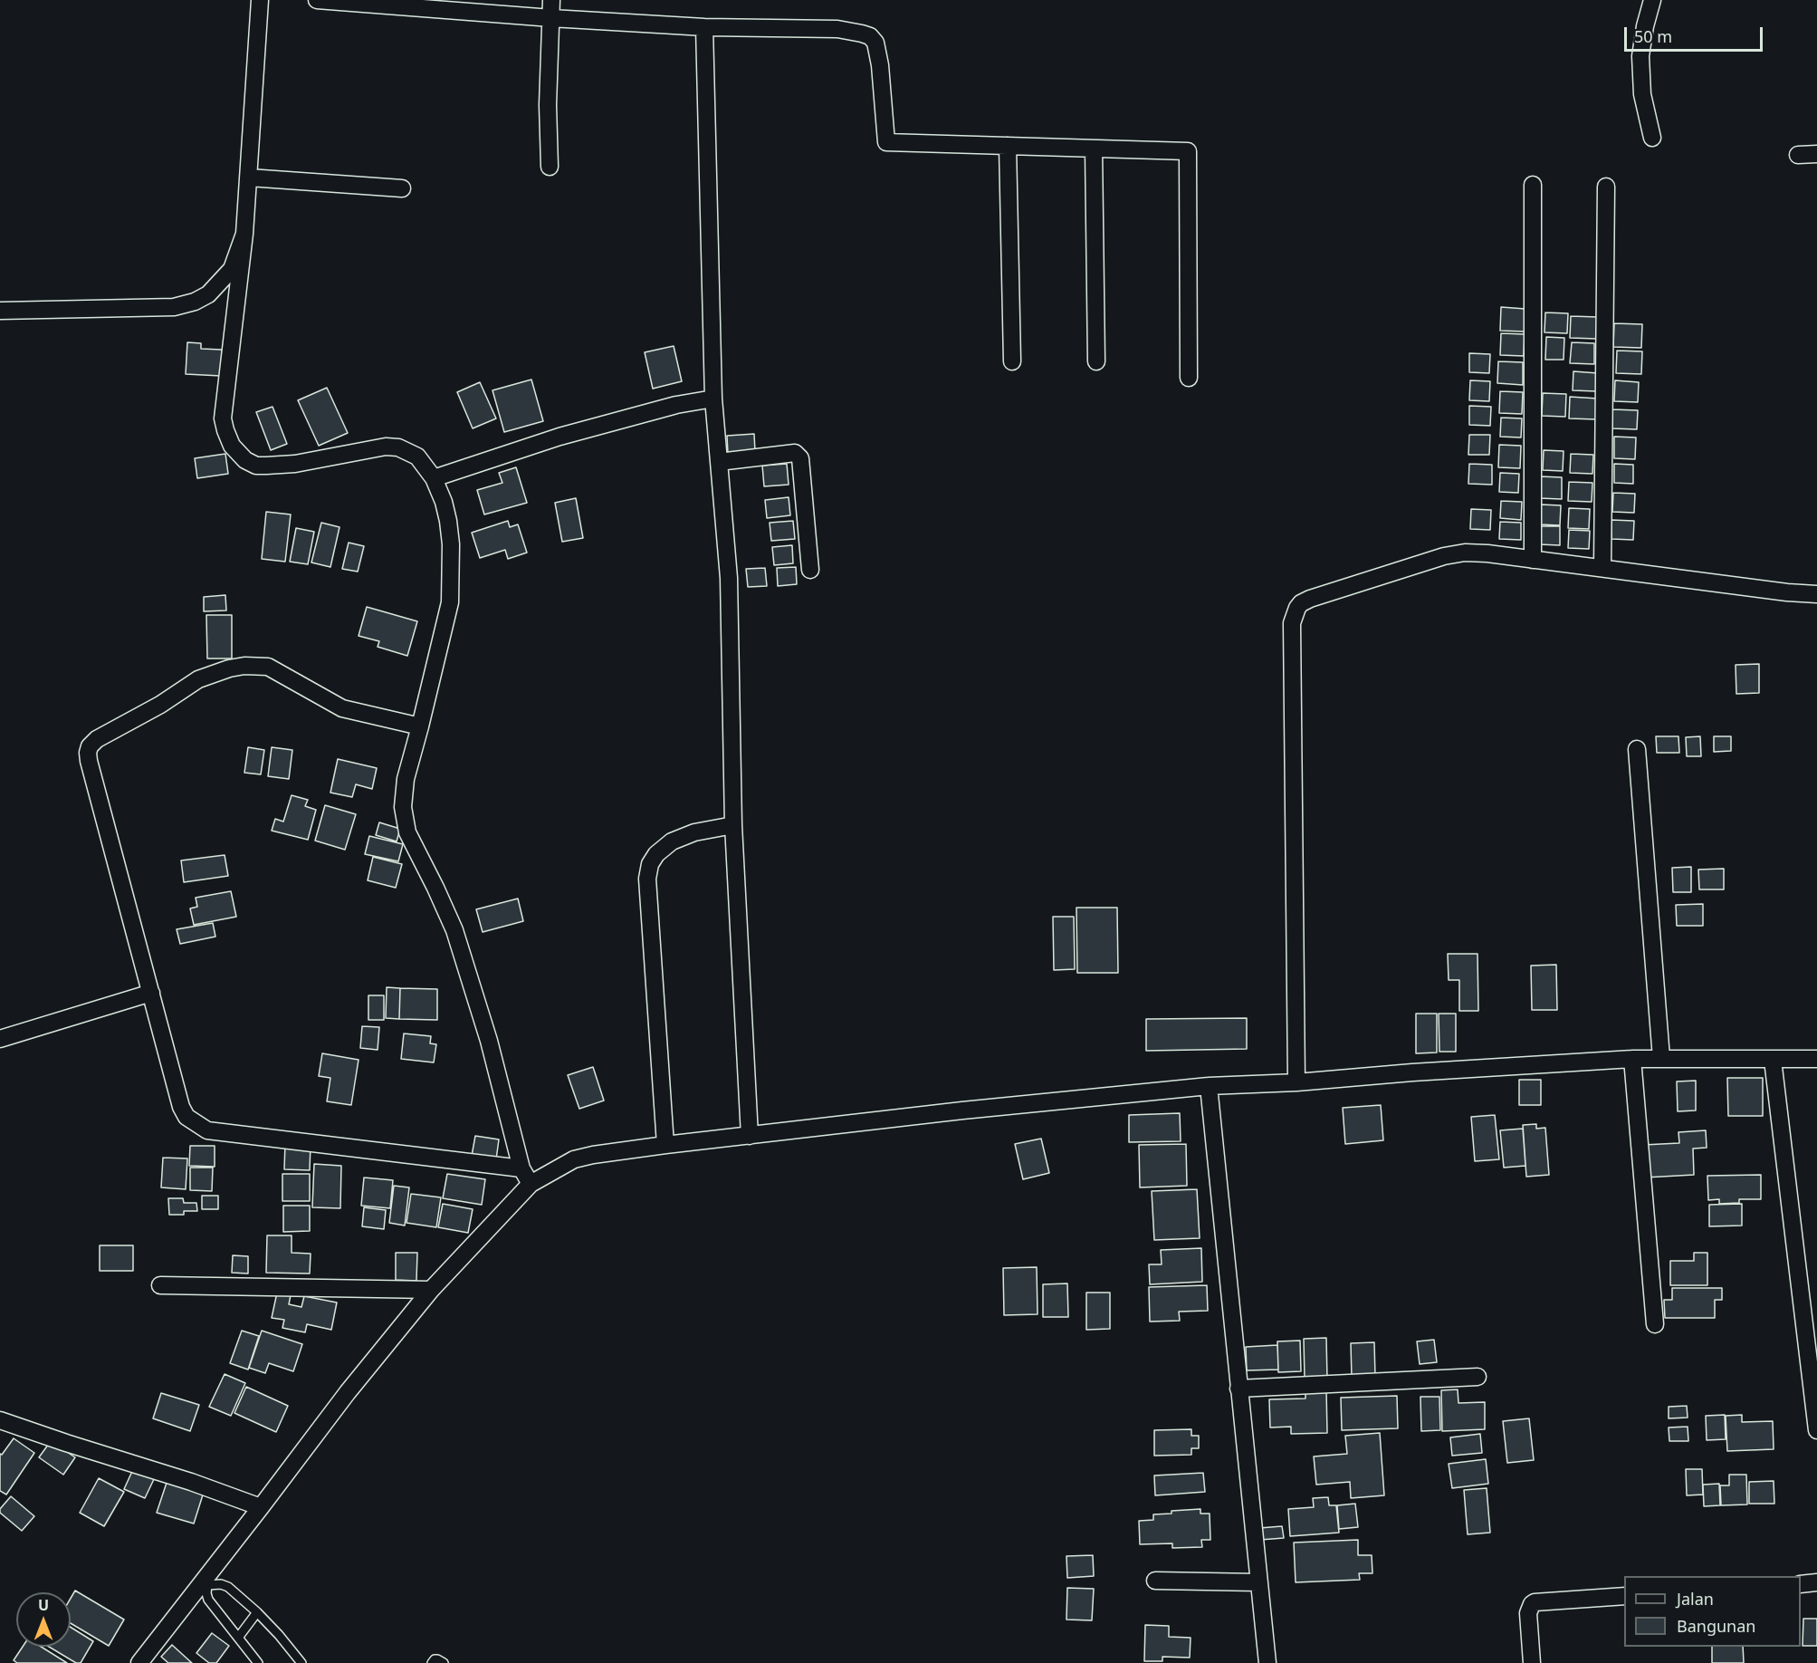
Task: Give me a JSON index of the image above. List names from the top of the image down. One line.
{"legend":["Jalan","Bangunan"],"scale_bar":"50 m","north":"top"}
